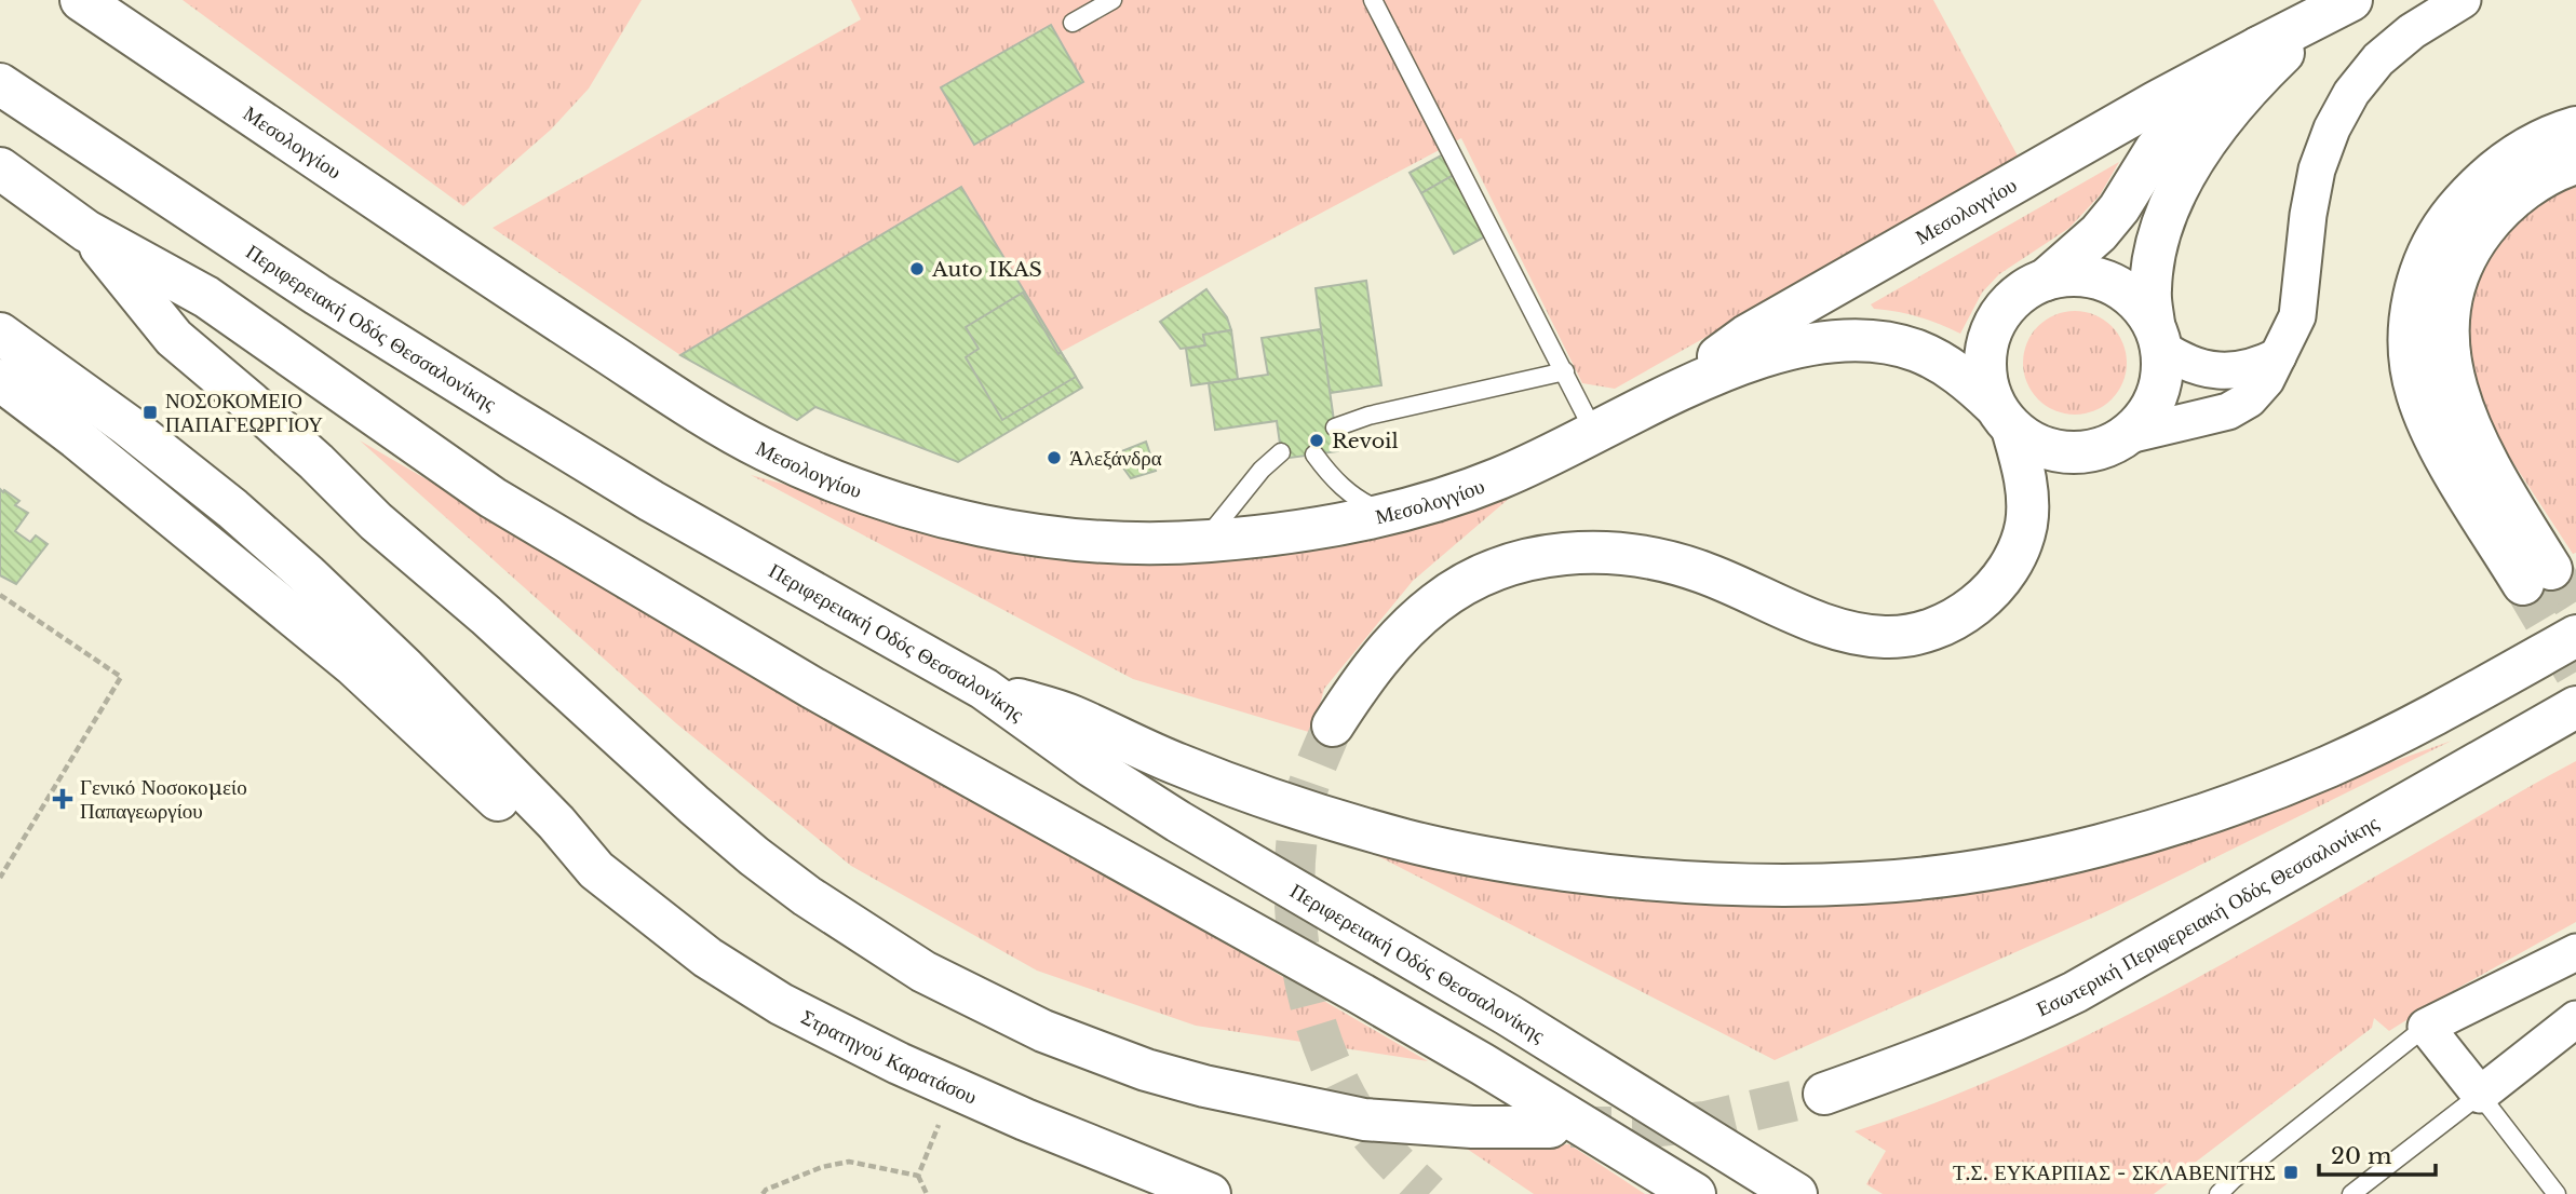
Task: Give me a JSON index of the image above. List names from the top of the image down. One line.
{"streets":{"main road":["Μεσολογγίου","Περιφερειακή Οδός Θεσσαλονίκης","Εσωτερική Περιφερειακή Οδός Θεσσαλονίκης","Στρατηγού Καρατάσου"]},"places":{"other":["Auto IKAS","Revoil","Άλεξάνδρα"],"transit":["ΝΟΣΟΚΟΜΕΙΟ ΠΑΠΑΓΕΩΡΓΙΟΥ","Τ.Σ. ΕΥΚΑΡΠΙΑΣ - ΣΚΛΑΒΕΝΙΤΗΣ"],"health":["Γενικό Νοσοκομείο Παπαγεωργίου"]},"scale_bar":"20 m"}
